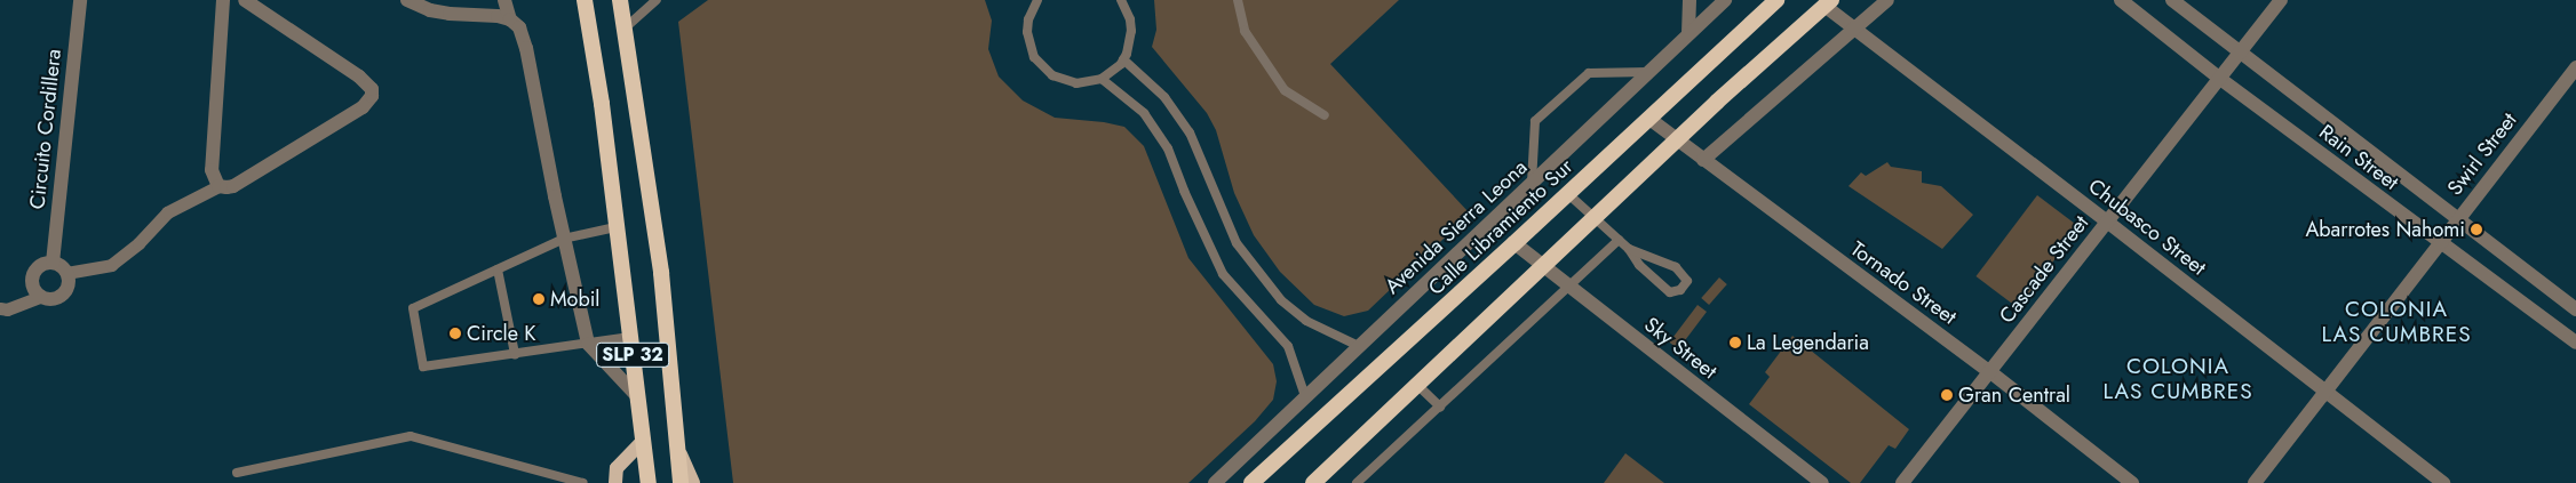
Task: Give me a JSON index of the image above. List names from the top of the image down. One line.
{"streets":{"highway":["Calle Libramiento Sur","SLP 32"],"street":["Circuito Cordillera","Swirl Street","Rain Street","Avenida Sierra Leona","Chubasco Street","Cascade Street","Tornado Street","Sky Street"]},"crossings":[["Swirl Street","Rain Street"],["Swirl Street","Chubasco Street"],["Rain Street","Cascade Street"],["Calle Libramiento Sur","Tornado Street"],["Calle Libramiento Sur","Sky Street"],["Chubasco Street","Cascade Street"],["Cascade Street","Tornado Street"]],"districts":["COLONIA LAS CUMBRES","COLONIA LAS CUMBRES"],"places":["Abarrotes Nahomi","Mobil","Circle K","La Legendaria","Gran Central"]}
